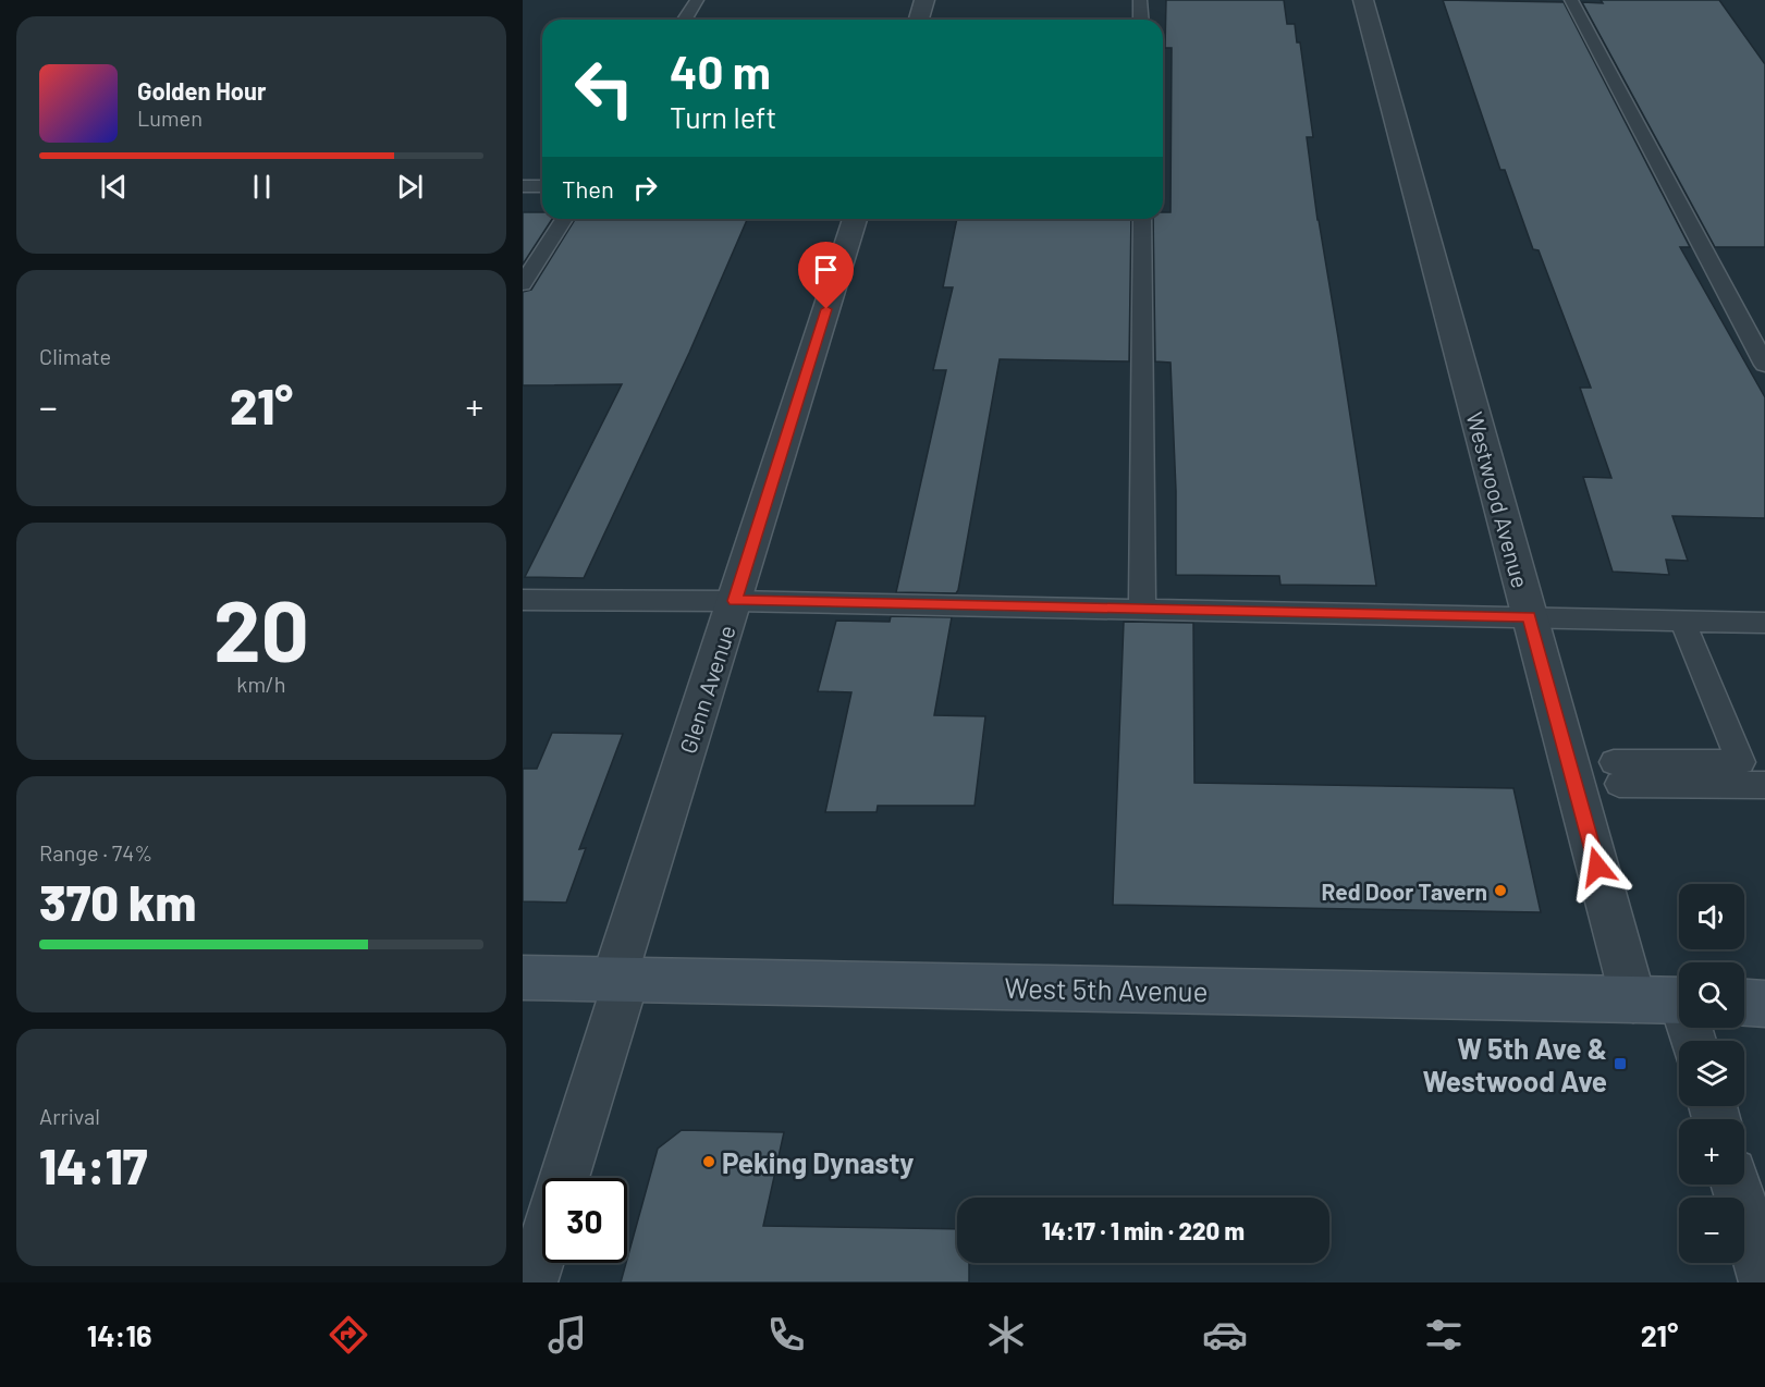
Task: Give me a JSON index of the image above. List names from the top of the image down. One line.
{"streets":{"main road":["West 5th Avenue"],"street":["Westwood Avenue","Glenn Avenue"]},"crossings":[["Westwood Avenue","West 5th Avenue"],["Glenn Avenue","West 5th Avenue"]],"places":{"other":["Red Door Tavern","Peking Dynasty"],"transit":["W 5th Ave & Westwood Ave"]},"page":{"turn":["40 m","Turn left"],"song":["Golden Hour","Lumen"],"then":"Then","tile":["Climate",["20","km/h"],["Range · 74%","370 km"],["Arrival","14:17"]],"heat":["−","21°","+"],"map_buttons":["+","−"],"limit":"30","trip":"14:17 · 1 min · 220 m","tabs":["14:16","21°"]}}
